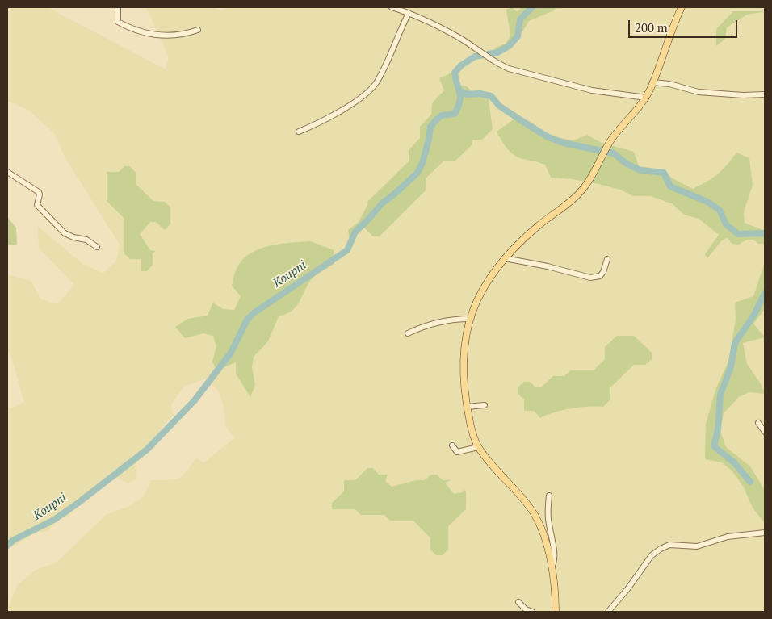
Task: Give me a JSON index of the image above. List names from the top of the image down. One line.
{"water":["Koupni"],"scale_bar":"200 m"}
